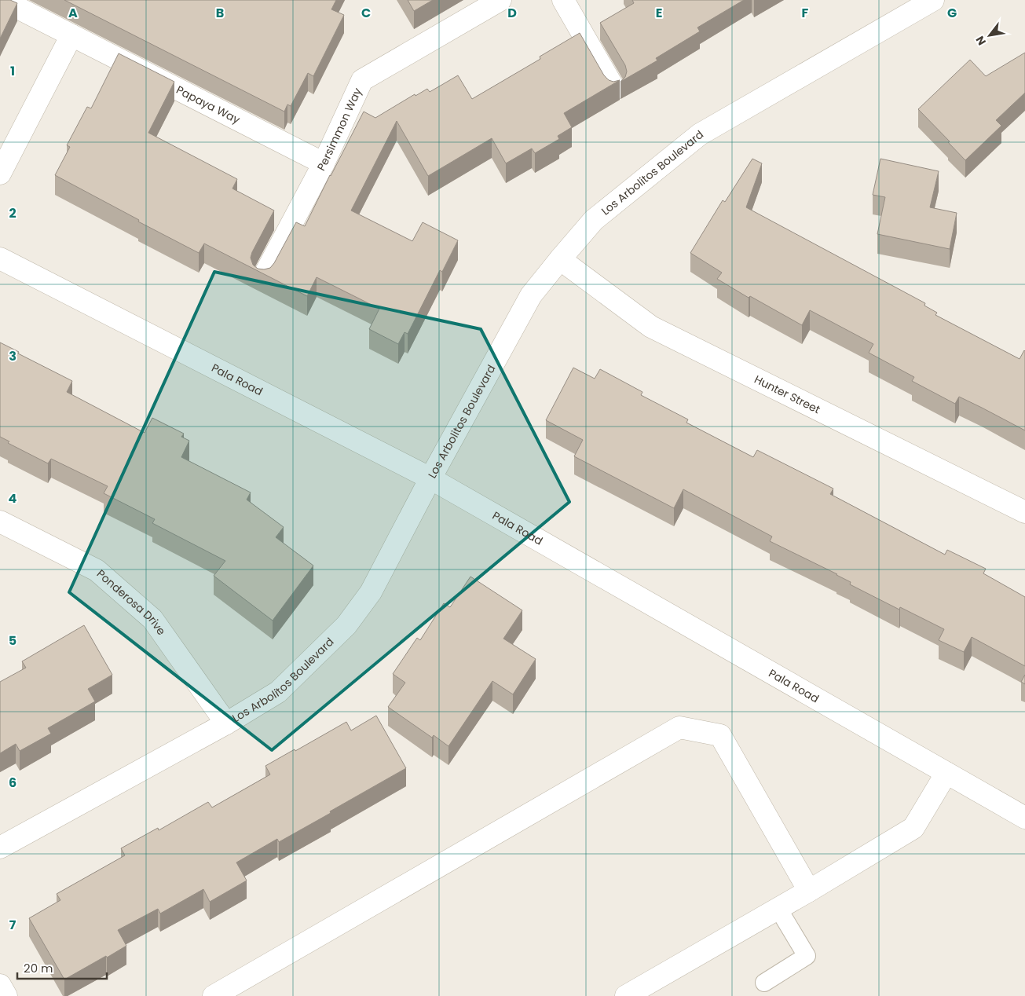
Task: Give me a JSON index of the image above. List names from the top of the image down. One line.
{"streets":{"street":["Papaya Way","Persimmon Way","Los Arbolitos Boulevard","Pala Road","Hunter Street","Ponderosa Drive"]},"crossings":[["Papaya Way","Persimmon Way"],["Los Arbolitos Boulevard","Pala Road"],["Los Arbolitos Boulevard","Hunter Street"],["Los Arbolitos Boulevard","Ponderosa Drive"]],"scale_bar":"20 m","north":"bottom left","grid":{"columns":["A","B","C","D","E","F","G"],"rows":["1","2","3","4","5","6","7"]}}
